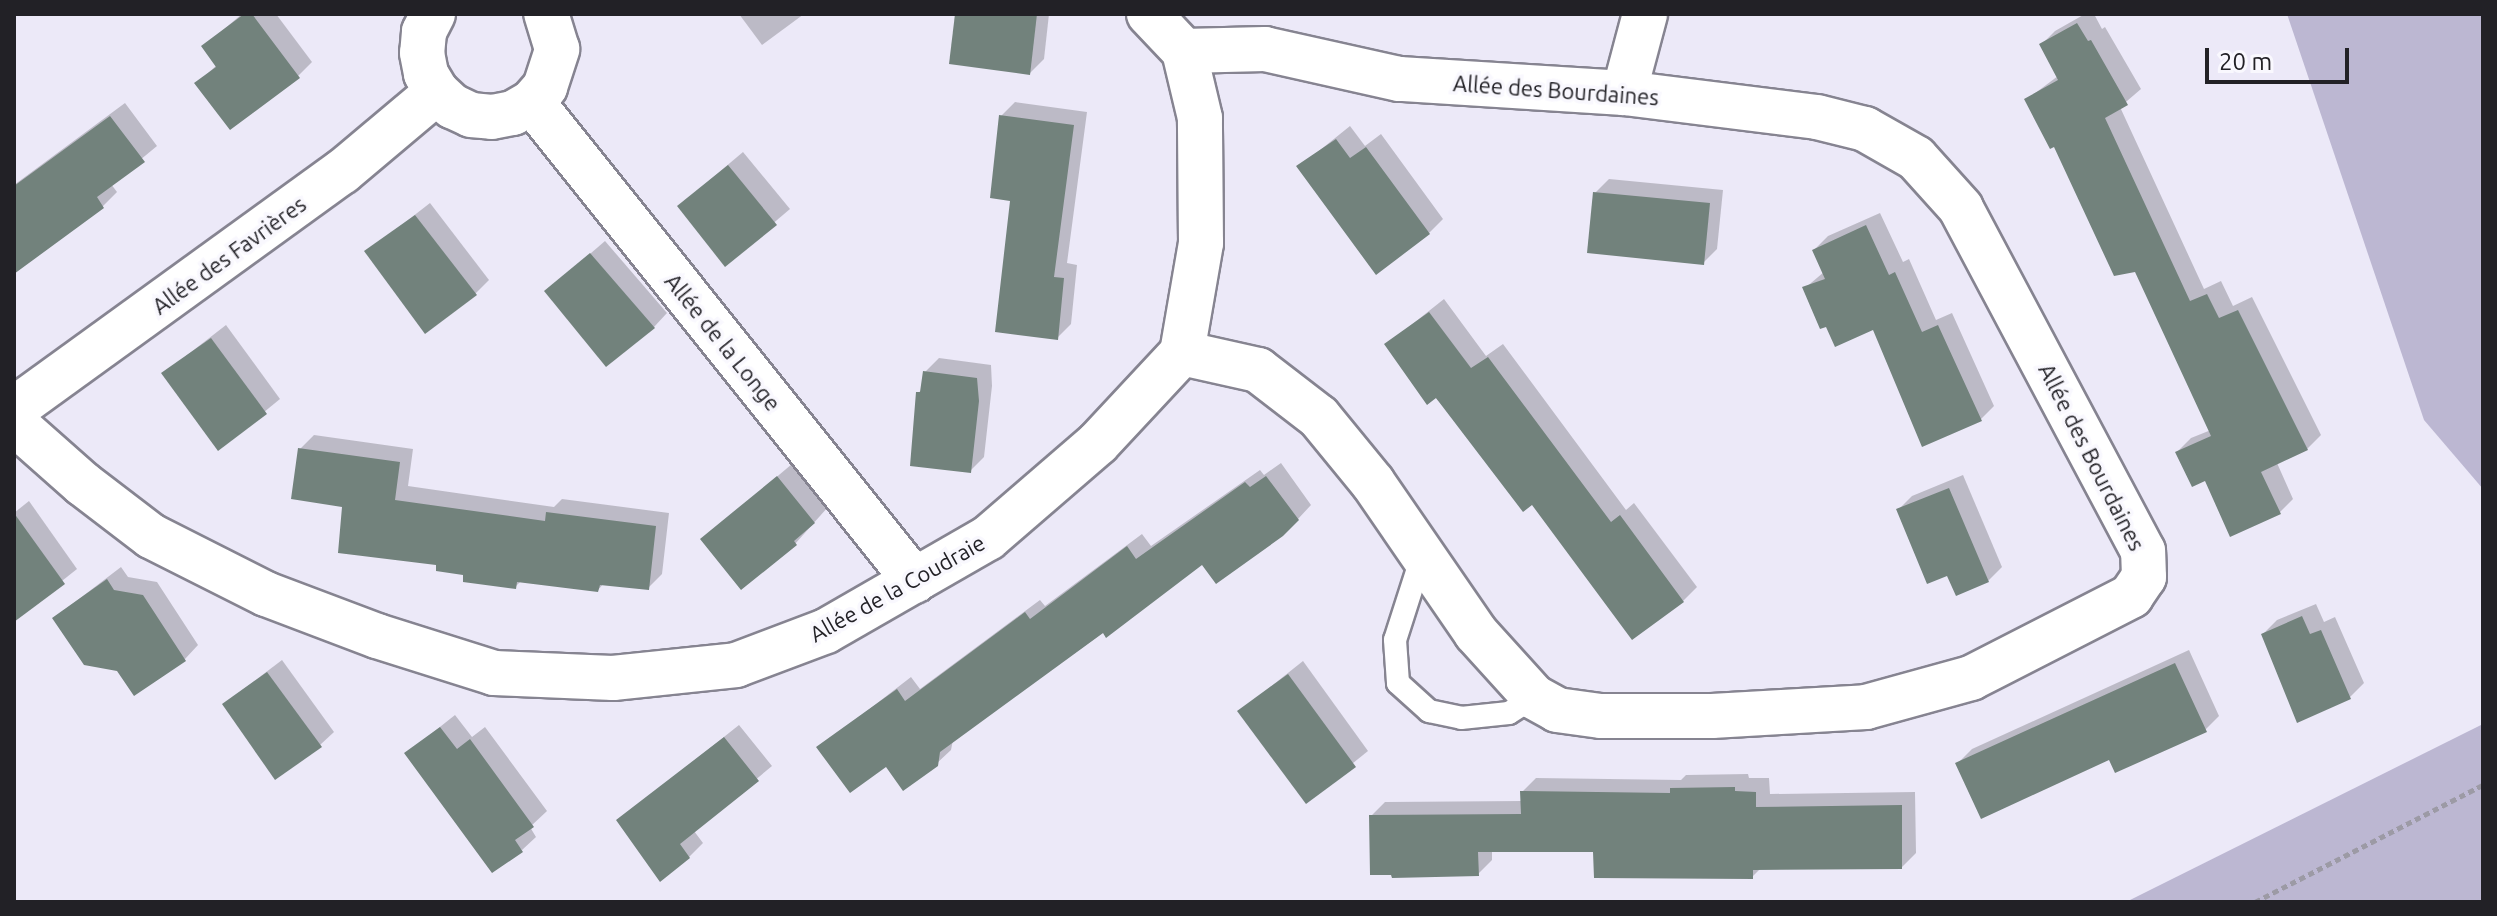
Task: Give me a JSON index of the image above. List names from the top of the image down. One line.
{"streets":{"street":["Allée des Bourdaines","Allée des Favrières","Allée de la Longe","Allée de la Coudraie"]},"crossings":[["Allée des Bourdaines","Allée de la Coudraie"],["Allée de la Longe","Allée de la Coudraie"]],"scale_bar":"20 m"}
